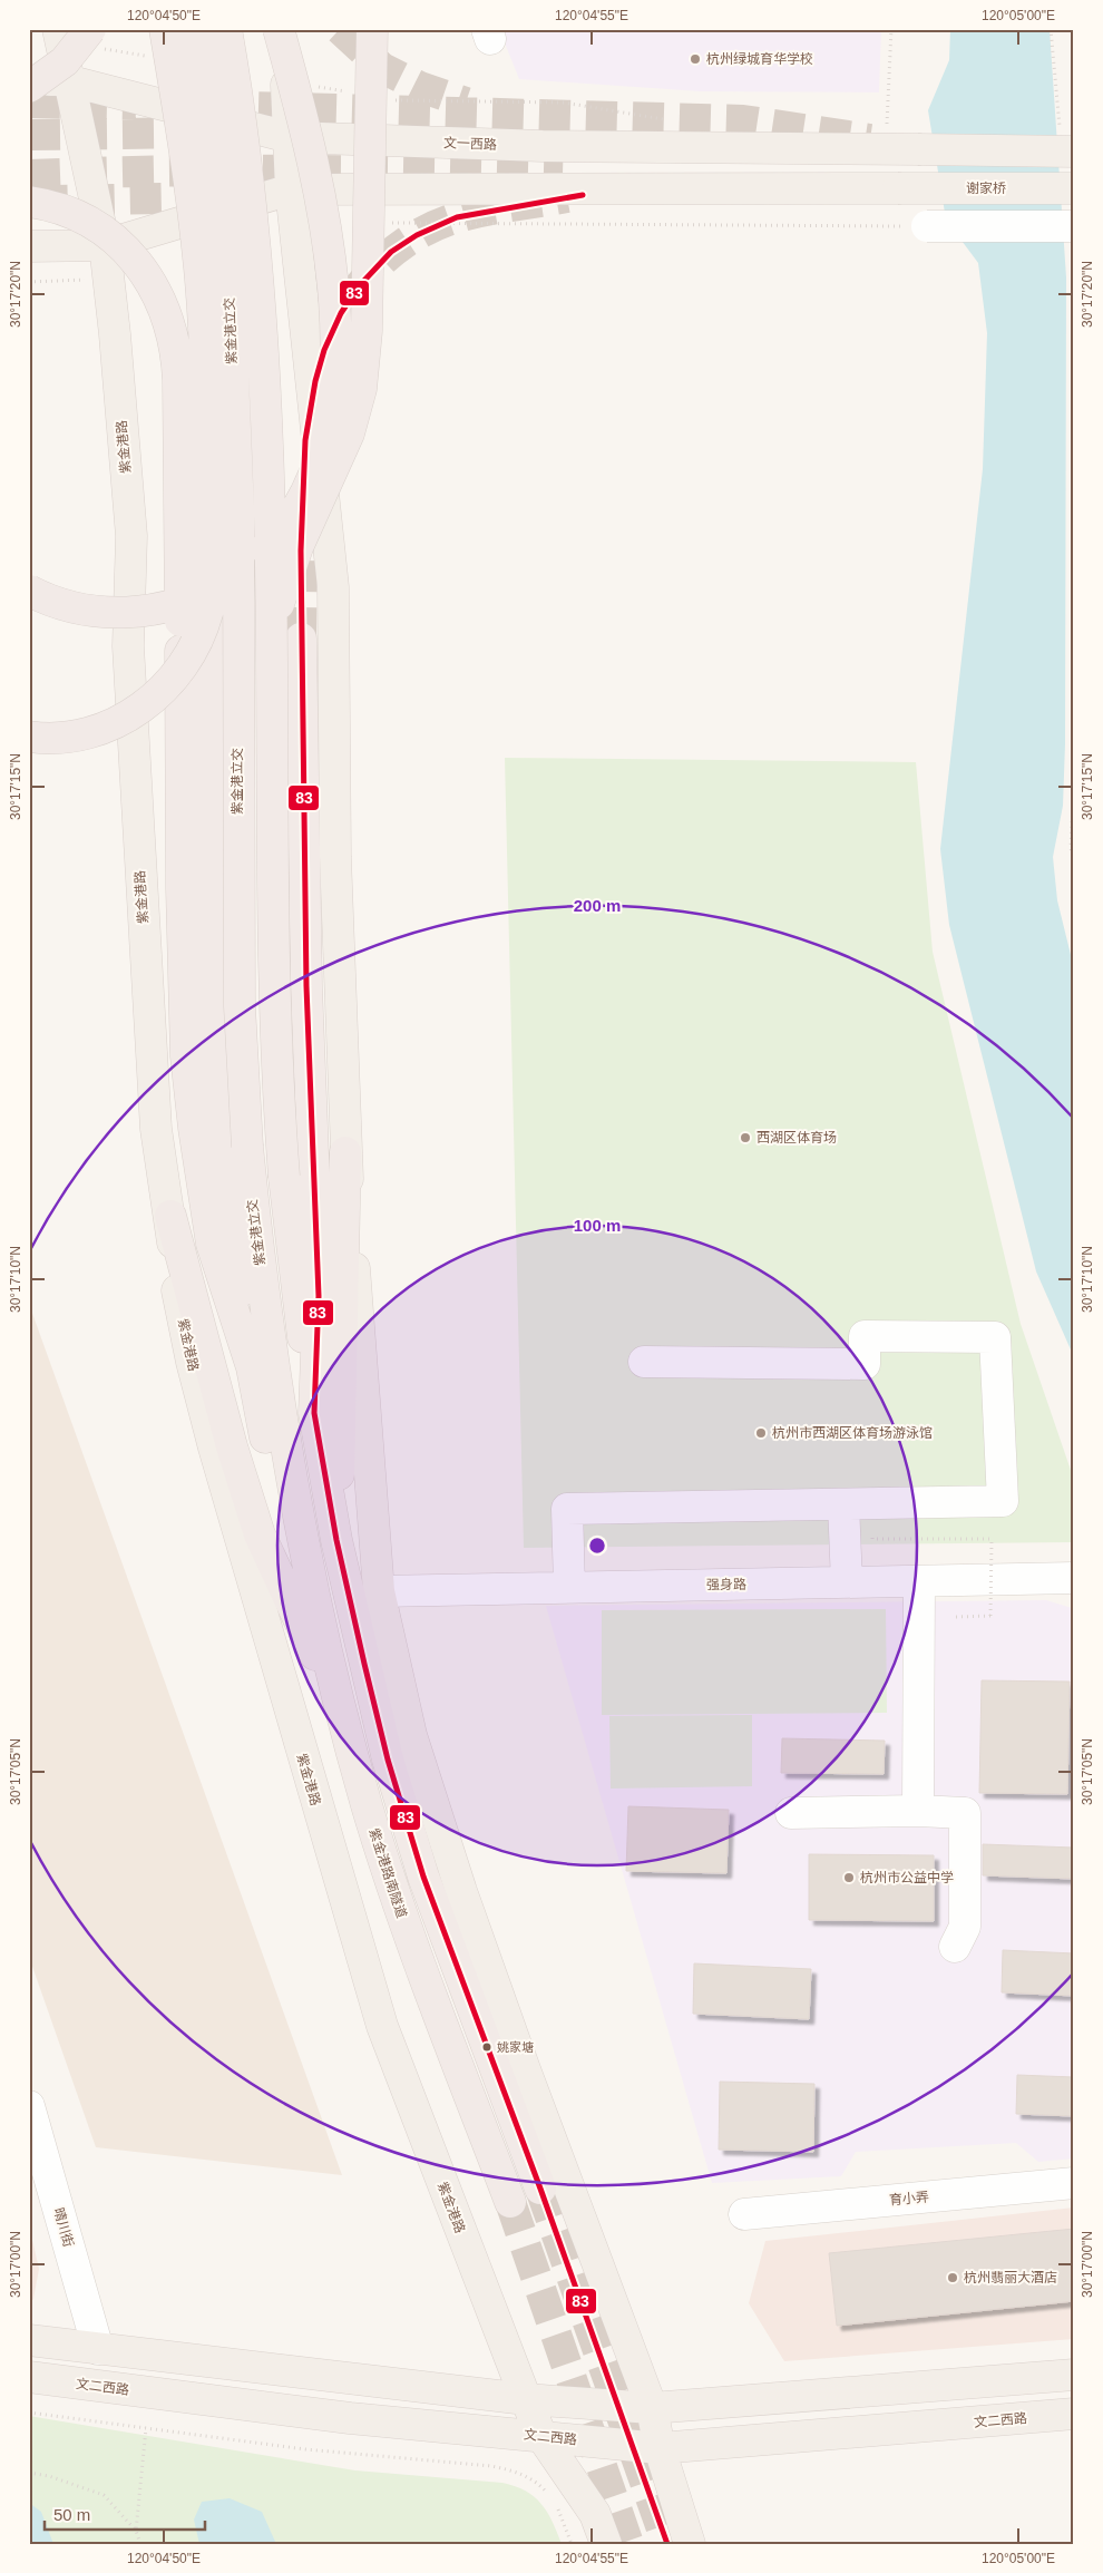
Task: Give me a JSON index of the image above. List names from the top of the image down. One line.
{"streets":{"highway":["紫金港立交","紫金港路南隧道"],"main road":["文一西路","谢家桥","紫金港路","文二西路"],"street":["强身路","育小弄","晴川街"]},"crossings":[["文一西路","紫金港路"],["紫金港立交","紫金港路南隧道"],["紫金港路","文二西路"]],"places":["杭州绿城育华学校","西湖区体育场","杭州市西湖区体育场游泳馆","杭州市公益中学","姚家塘","杭州翡丽大酒店"],"lines":["transit line 83"],"scale_bar":"50 m","coordinates":["120°04'50\"E","120°04'55\"E","120°05'00\"E","30°17'20\"N","30°17'15\"N","30°17'10\"N","30°17'05\"N","30°17'00\"N"],"rings":["200 m","100 m"]}
